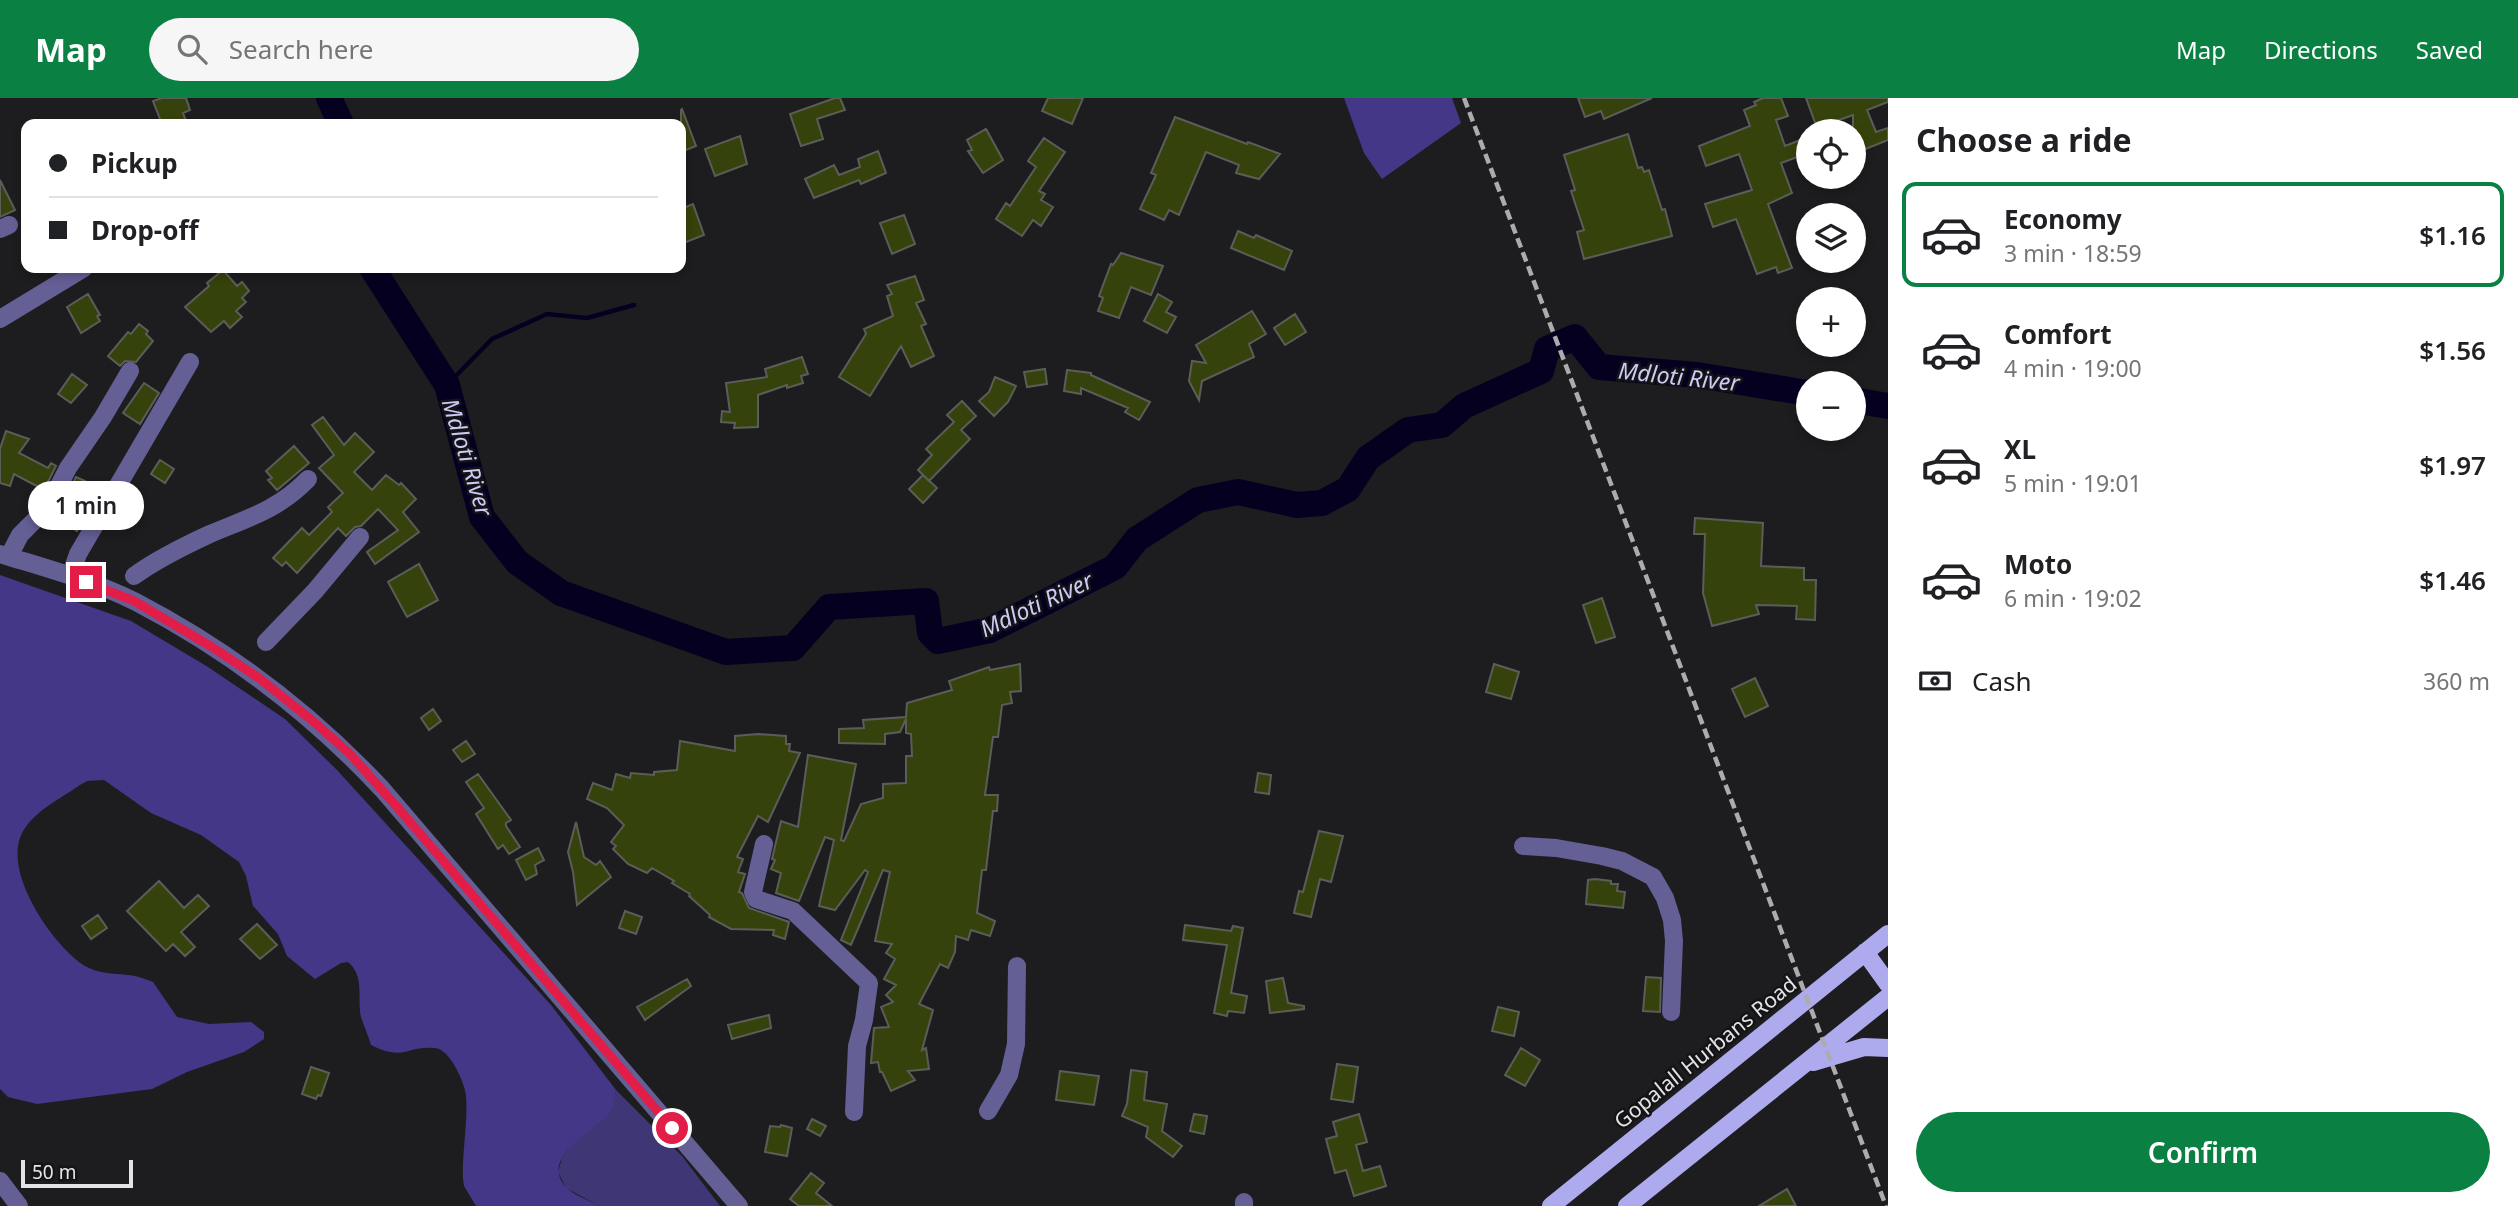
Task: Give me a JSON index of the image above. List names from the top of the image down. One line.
{"streets":{"main road":["Gopalall Hurbans Road"]},"water":["Mdloti River"],"scale_bar":"50 m","page":{"header":"Map","search":"Search here","nav":["Map","Directions","Saved"],"heading":"Choose a ride","map_buttons":["+","−"],"banner":["Pickup","Drop-off"],"list":[{"name":"Economy","note":"3 min · 18:59","value":"$1.16"},{"name":"Comfort","note":"4 min · 19:00","value":"$1.56"},{"name":"XL","note":"5 min · 19:01","value":"$1.97"},{"name":"Moto","note":"6 min · 19:02","value":"$1.46"}],"bubble":"1 min","pay":["Cash","360 m"],"buttons":"Confirm","scale":"50 m"}}
